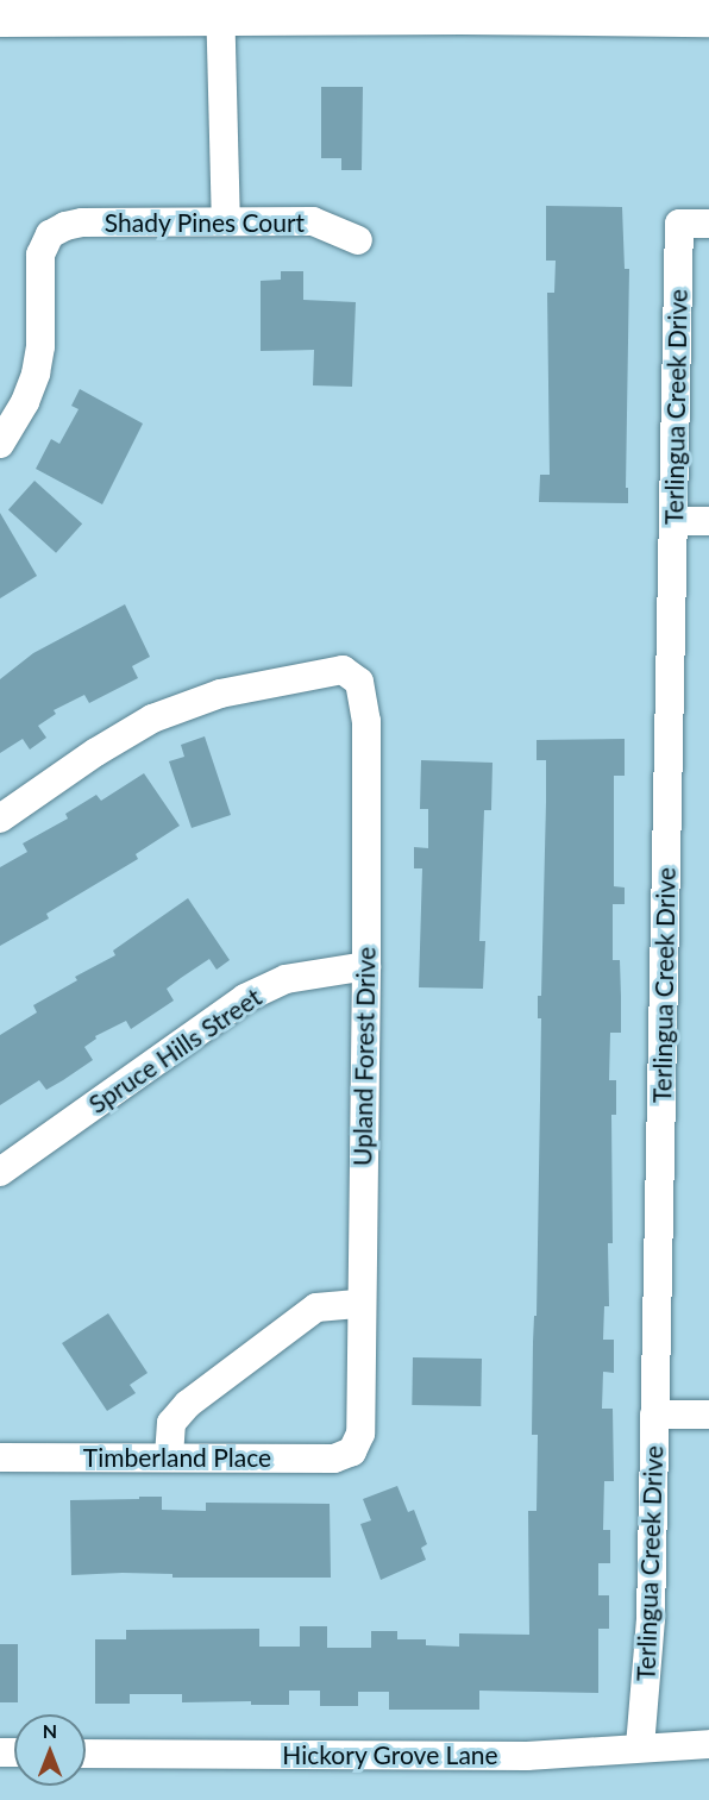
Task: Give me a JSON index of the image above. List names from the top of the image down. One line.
{"streets":{"street":["Shady Pines Court","Terlingua Creek Drive","Spruce Hills Street","Upland Forest Drive","Timberland Place","Hickory Grove Lane"]},"crossings":[["Terlingua Creek Drive","Hickory Grove Lane"],["Spruce Hills Street","Upland Forest Drive"],["Upland Forest Drive","Timberland Place"]],"north":"top"}
